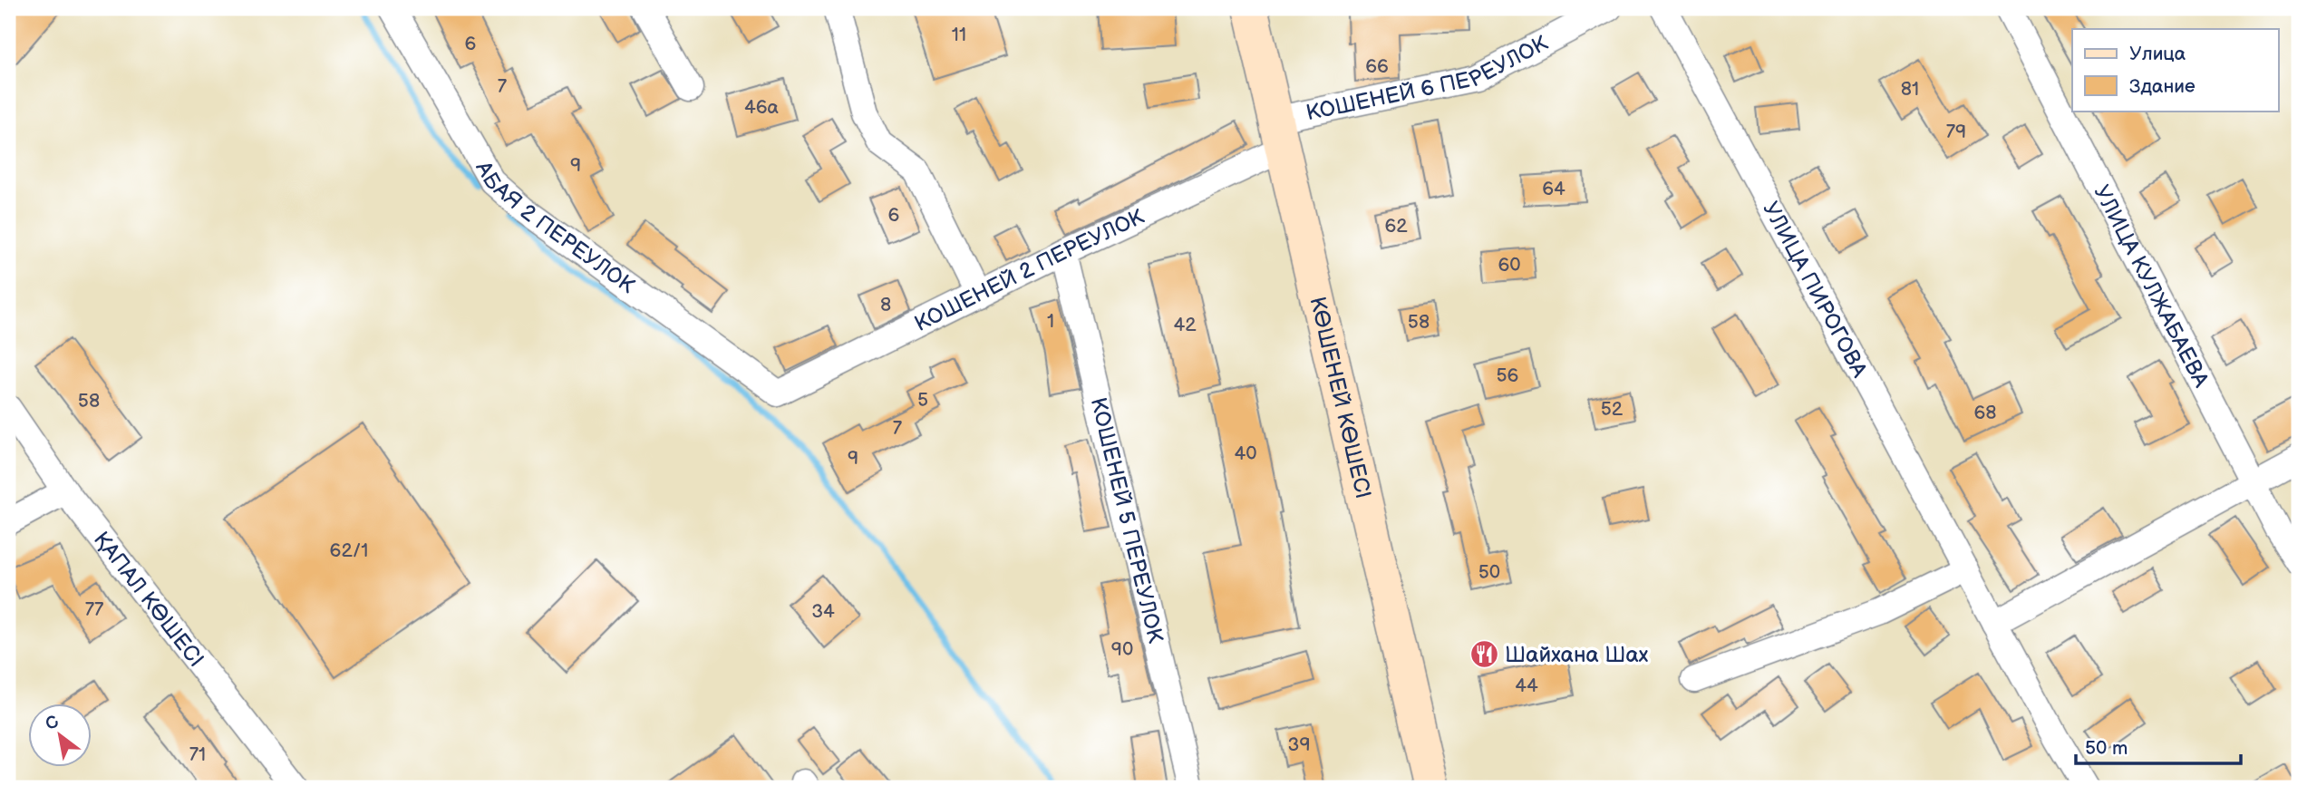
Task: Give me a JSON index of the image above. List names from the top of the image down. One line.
{"streets":{"main road":["КӨШЕНЕЙ КӨШЕСІ"],"street":["КОШЕНЕЙ 6 ПЕРЕУЛОК","АБАЯ 2 ПЕРЕУЛОК","КОШЕНЕЙ 2 ПЕРЕУЛОК","УЛИЦА КУЛЖАБАЕВА","УЛИЦА ПИРОГОВА","КОШЕНЕЙ 5 ПЕРЕУЛОК","ҚАПАЛ КӨШЕСІ"]},"crossings":[["КОШЕНЕЙ 6 ПЕРЕУЛОК","КОШЕНЕЙ 2 ПЕРЕУЛОК"],["КОШЕНЕЙ 6 ПЕРЕУЛОК","КӨШЕНЕЙ КӨШЕСІ"],["АБАЯ 2 ПЕРЕУЛОК","КОШЕНЕЙ 2 ПЕРЕУЛОК"],["КОШЕНЕЙ 2 ПЕРЕУЛОК","КӨШЕНЕЙ КӨШЕСІ"],["КОШЕНЕЙ 2 ПЕРЕУЛОК","КОШЕНЕЙ 5 ПЕРЕУЛОК"]],"places":{"restaurant":["Шайхана Шах"]},"house_numbers":["11","6","66","7","81","46а","79","9","64","6","62","60","8","1","58","42","56","5","58","52","68","7","40","9","62/1","50","77","34","90","44","39","71"],"legend":["Улица","Здание"],"scale_bar":"50 m","north":"top left"}
